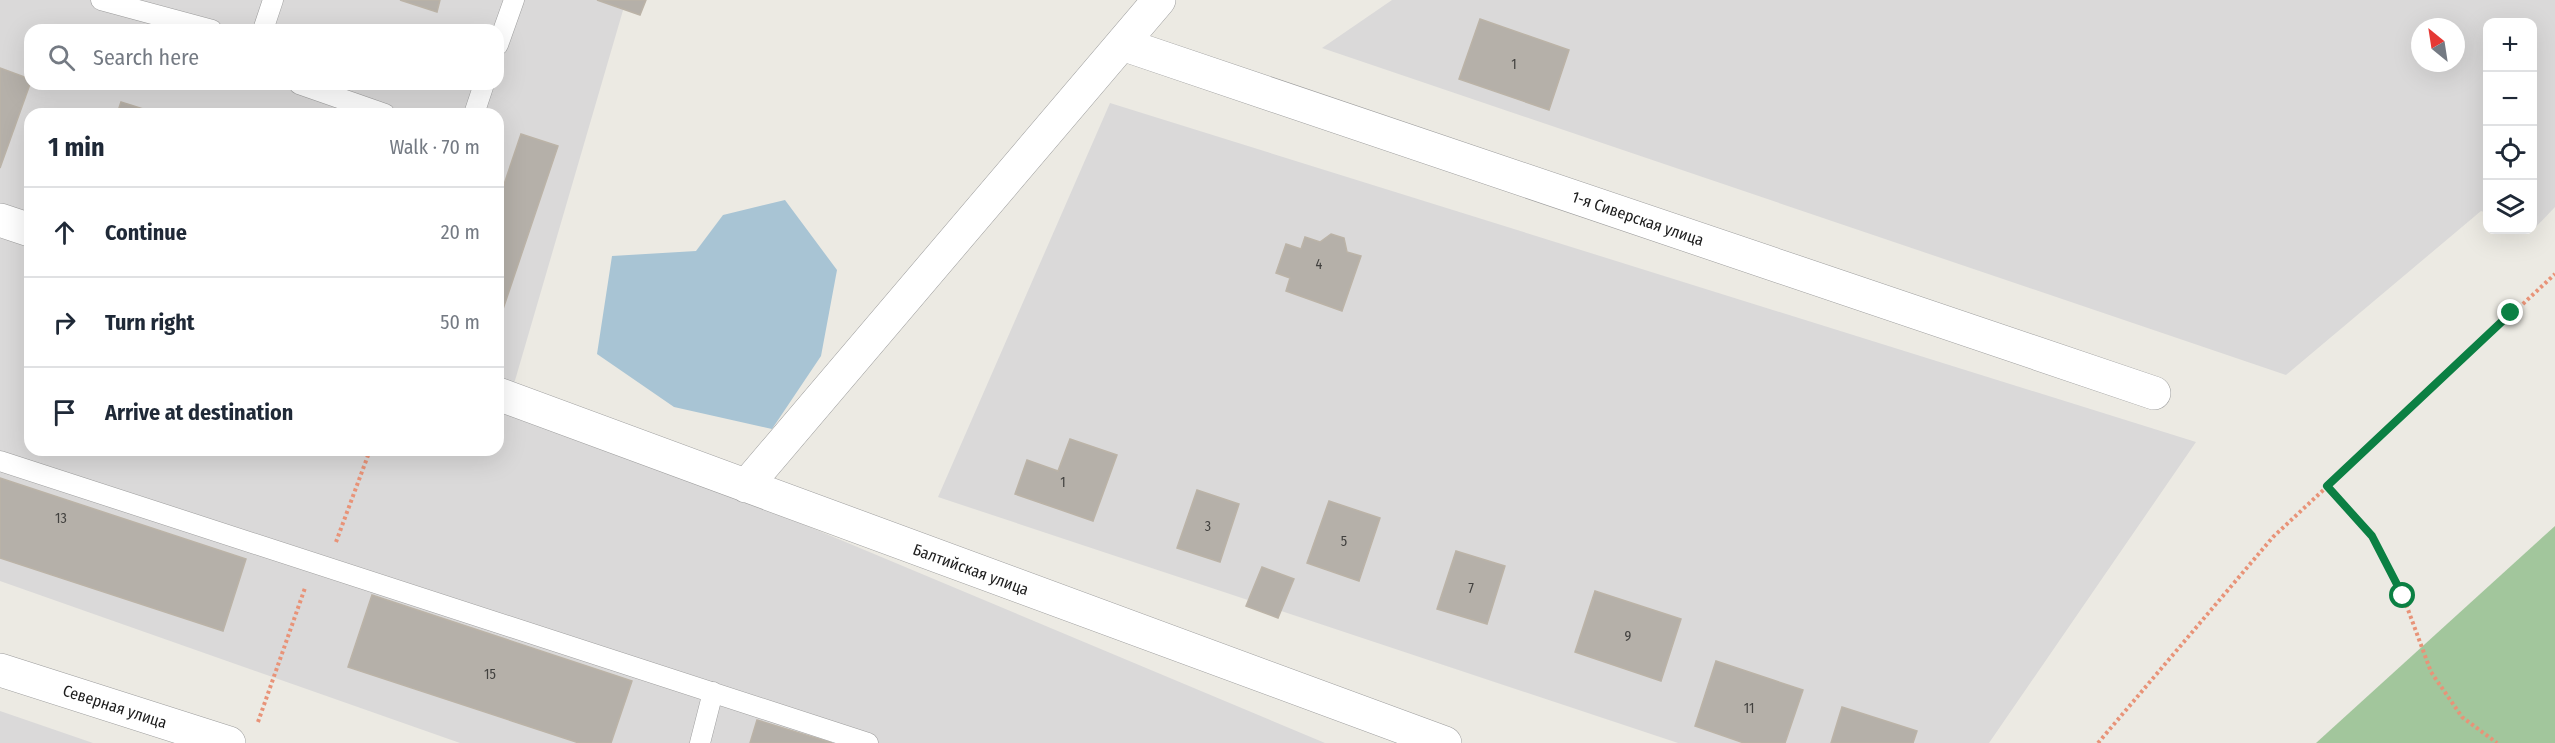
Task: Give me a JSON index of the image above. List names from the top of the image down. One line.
{"streets":{"street":["1-я Сиверская улица","Балтийская улица","Северная улица"]},"house_numbers":["1","4","1","13","3","5","7","9","15","11"],"north":"top left","page":{"map_buttons":["+","−"],"search":"Search here","heading":["1 min","Walk · 70 m"],"list":[["Continue","20 m"],["Turn right","50 m"],"Arrive at destination"]}}
